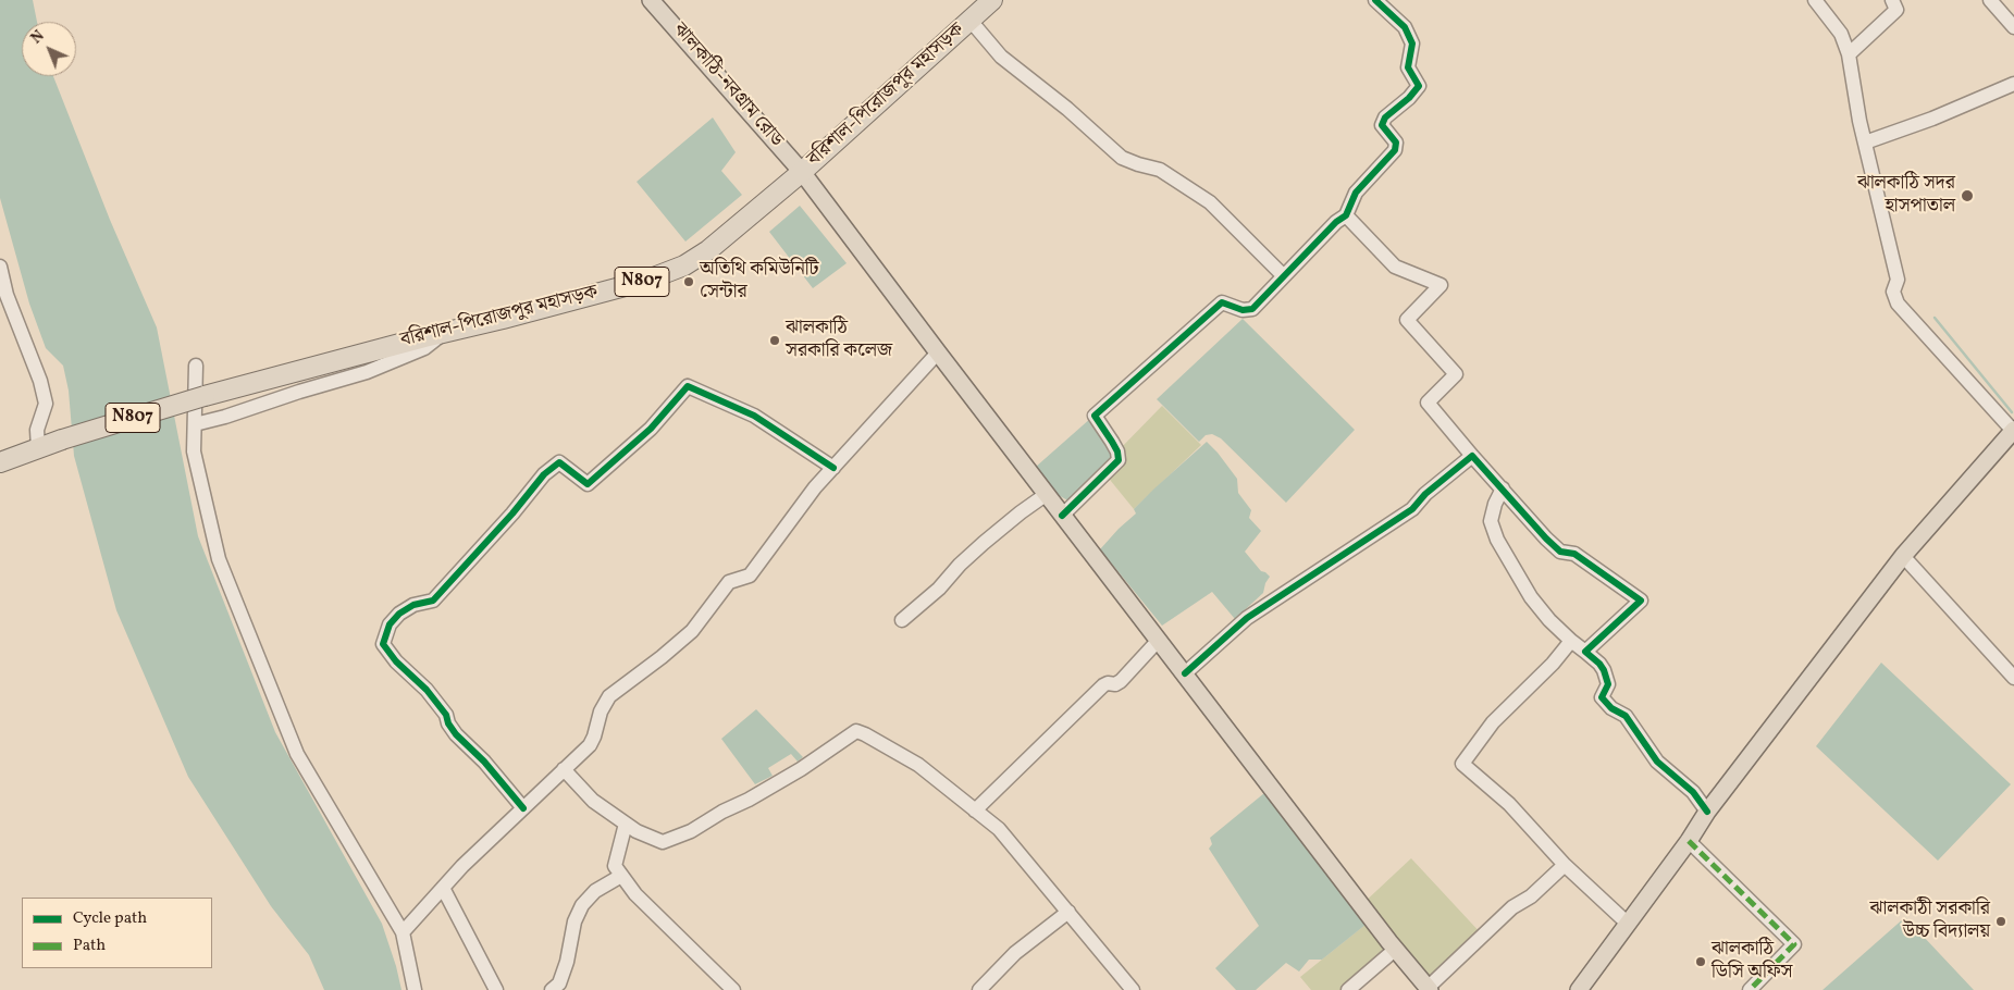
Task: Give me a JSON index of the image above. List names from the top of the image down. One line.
{"streets":{"highway":["বরিশাল-পিরোজপুর মহাসড়ক","N807"],"main road":["ঝালকাঠি-নবগ্রাম রোড"]},"crossings":[["ঝালকাঠি-নবগ্রাম রোড","বরিশাল-পিরোজপুর মহাসড়ক"],["বরিশাল-পিরোজপুর মহাসড়ক","N807"]],"places":["ঝালকাঠি সদর হাসপাতাল","অতিথি কমিউনিটি সেন্টার","ঝালকাঠি সরকারি কলেজ","ঝালকাঠী সরকারি উচ্চ বিদ্যালয়","ঝালকাঠি ডিসি অফিস"],"legend":["Cycle path","Path"],"north":"top left"}
